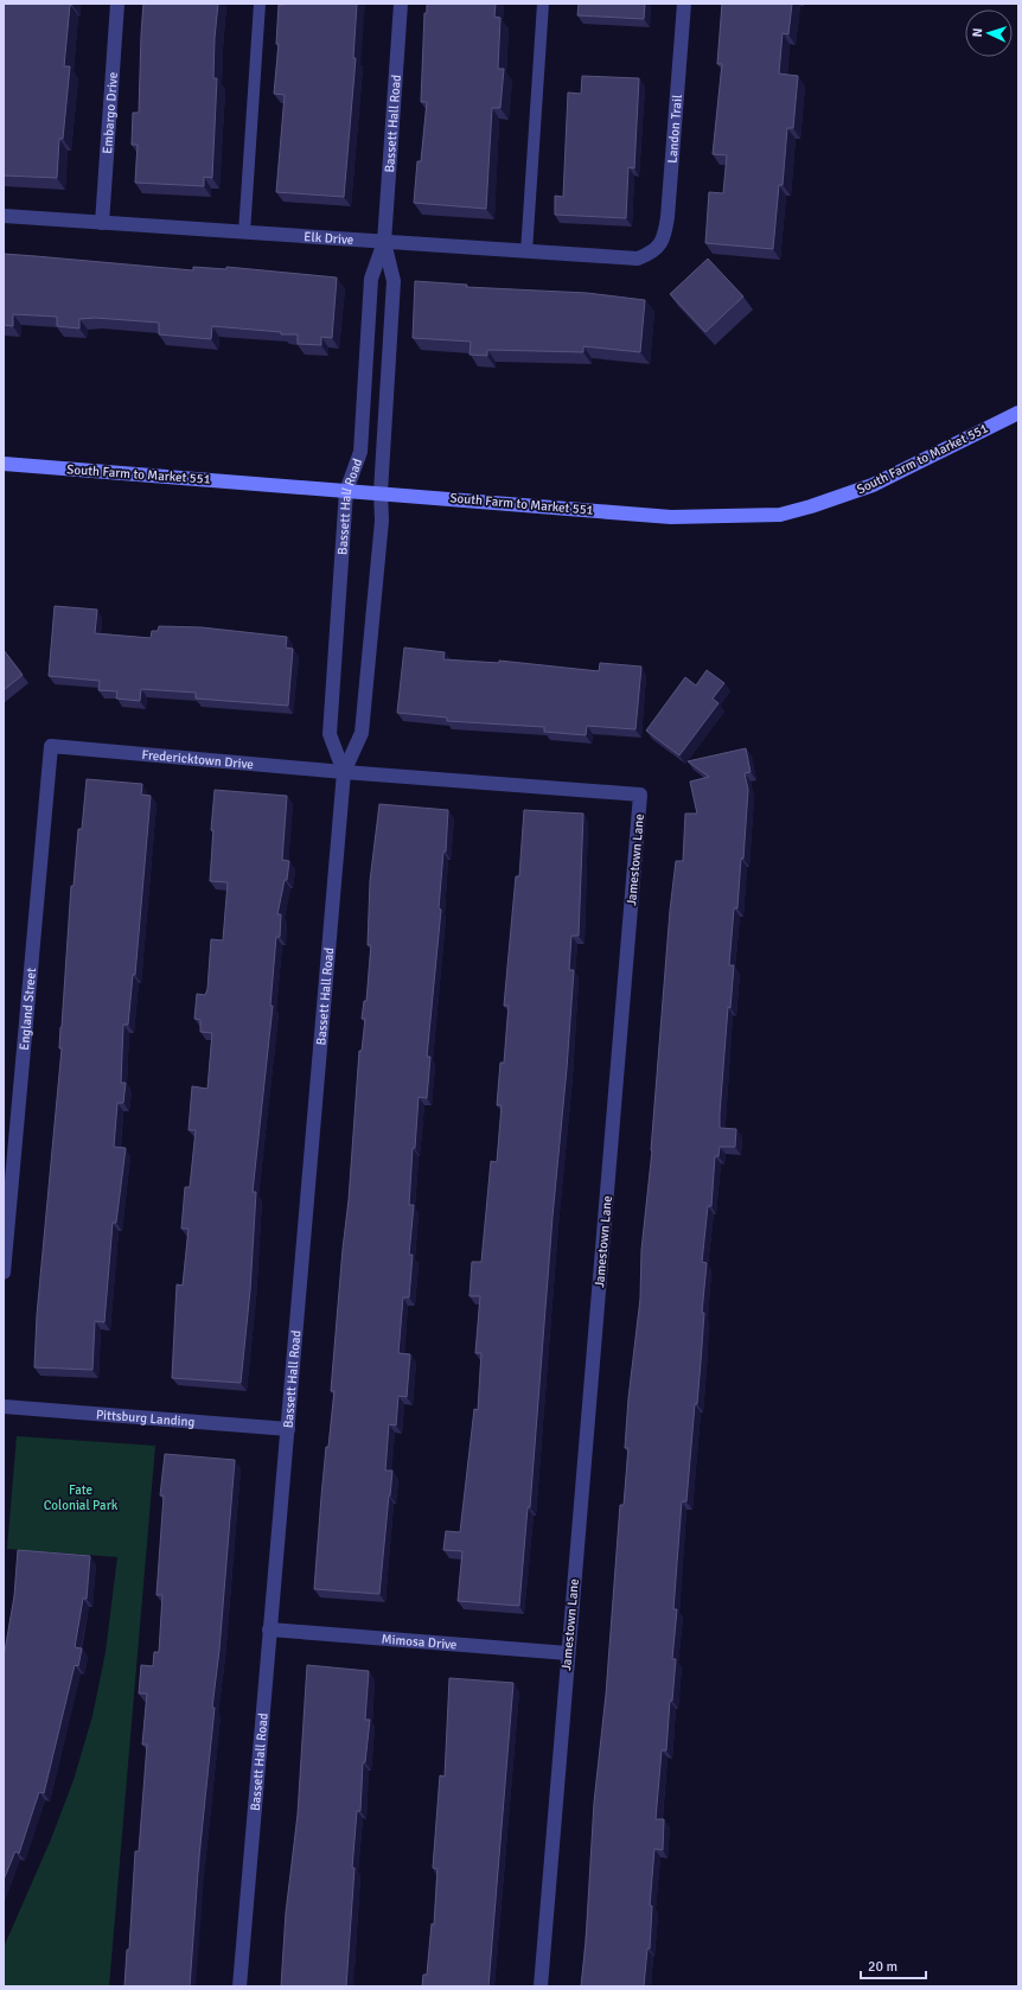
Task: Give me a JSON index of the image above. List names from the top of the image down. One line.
{"streets":{"main road":["South Farm to Market 551"],"street":["Embargo Drive","Bassett Hall Road","Landon Trail","Elk Drive","Fredericktown Drive","Jamestown Lane","England Street","Pittsburg Landing","Mimosa Drive"]},"crossings":[["Embargo Drive","Elk Drive"],["Bassett Hall Road","Elk Drive"],["Bassett Hall Road","South Farm to Market 551"],["Bassett Hall Road","Fredericktown Drive"],["Bassett Hall Road","Jamestown Lane"],["Bassett Hall Road","Pittsburg Landing"],["Bassett Hall Road","Mimosa Drive"],["Landon Trail","Elk Drive"],["Fredericktown Drive","Jamestown Lane"],["Fredericktown Drive","England Street"],["Jamestown Lane","Mimosa Drive"]],"parks":["Fate Colonial Park"],"scale_bar":"20 m","north":"left"}
